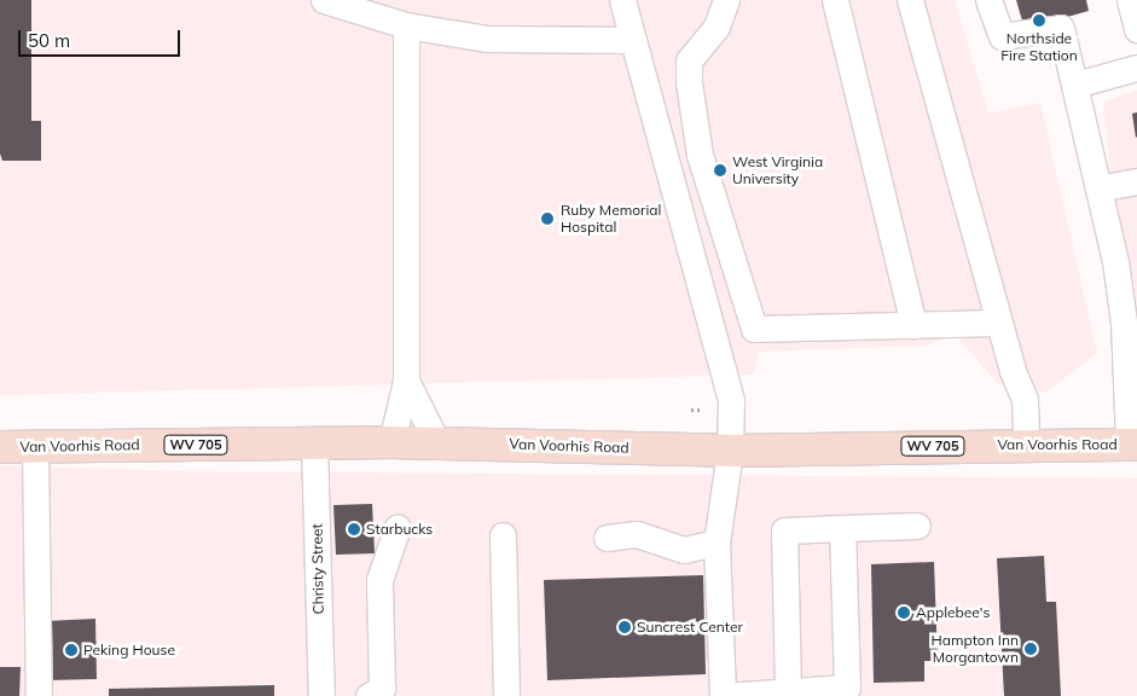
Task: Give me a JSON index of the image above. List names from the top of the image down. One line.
{"streets":{"main road":["WV 705","Van Voorhis Road"],"street":["Christy Street"]},"crossings":[["Van Voorhis Road","Christy Street"]],"places":["Northside Fire Station","West Virginia University","Ruby Memorial Hospital","Starbucks","Applebee's","Suncrest Center","Hampton Inn Morgantown","Peking House"],"scale_bar":"50 m"}
